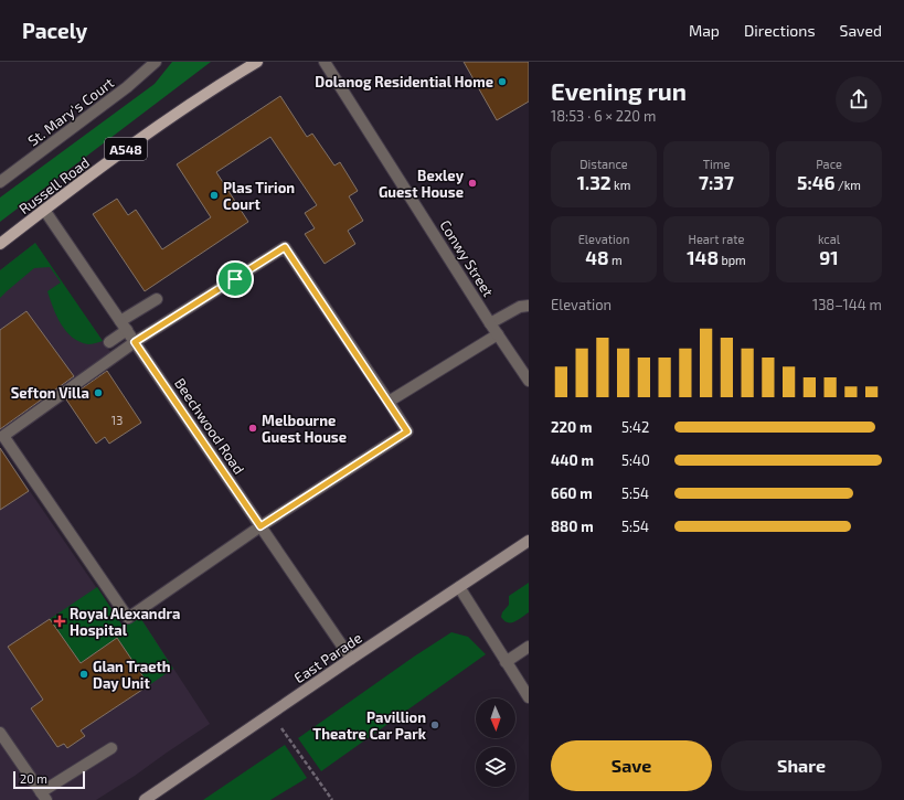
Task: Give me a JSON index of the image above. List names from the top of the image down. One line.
{"streets":{"main road":["A548","Russell Road","East Parade"],"street":["St. Mary's Court","Conwy Street","Beechwood Road"]},"crossings":[["Russell Road","Beechwood Road"],["Beechwood Road","East Parade"]],"places":{"other":["Dolanog Residential Home","Bexley Guest House","Plas Tirion Court","Sefton Villa","Melbourne Guest House","Glan Traeth Day Unit","Pavillion Theatre Car Park"],"health":["Royal Alexandra Hospital"]},"house_numbers":["13"],"scale_bar":"20 m","north":"bottom","page":{"header":"Pacely","nav":["Map","Directions","Saved"],"heading":["Evening run","18:53 · 6 × 220 m"],"stats":[["Distance","1.32 km"],["Time","7:37"],["Pace","5:46 /km"],["Elevation","48 m"],["Heart rate","148 bpm"],["kcal","91"]],"chart":["Elevation","138–144 m"],"list":[{"name":"220 m","note":"5:42"},{"name":"440 m","note":"5:40"},{"name":"660 m","note":"5:54"},{"name":"880 m","note":"5:54"}],"buttons":["Save","Share"],"scale":"20 m"}}
